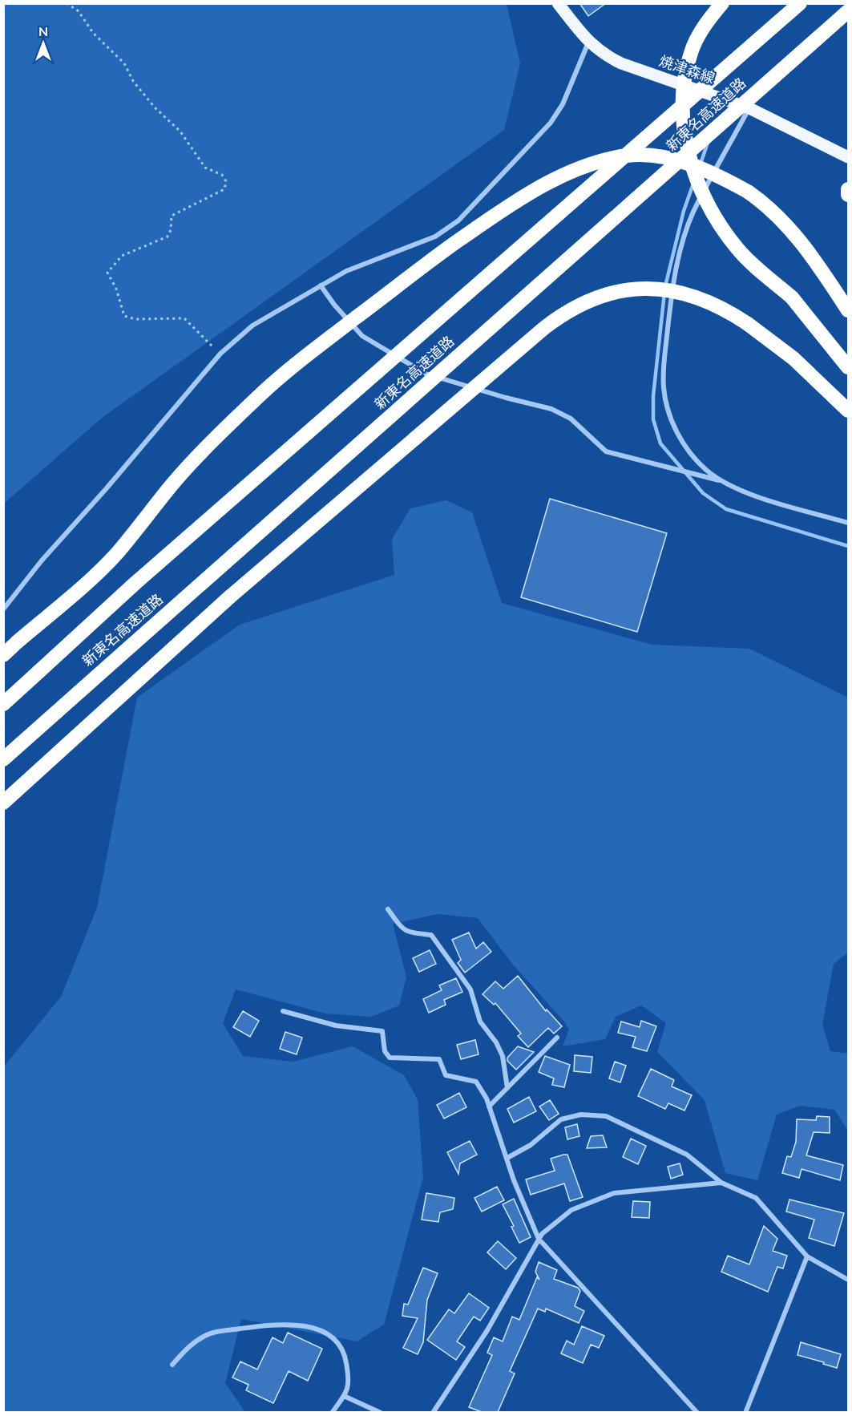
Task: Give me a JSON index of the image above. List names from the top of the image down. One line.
{"streets":{"highway":["新東名高速道路"],"main road":["焼津森線"]},"north":"top"}
